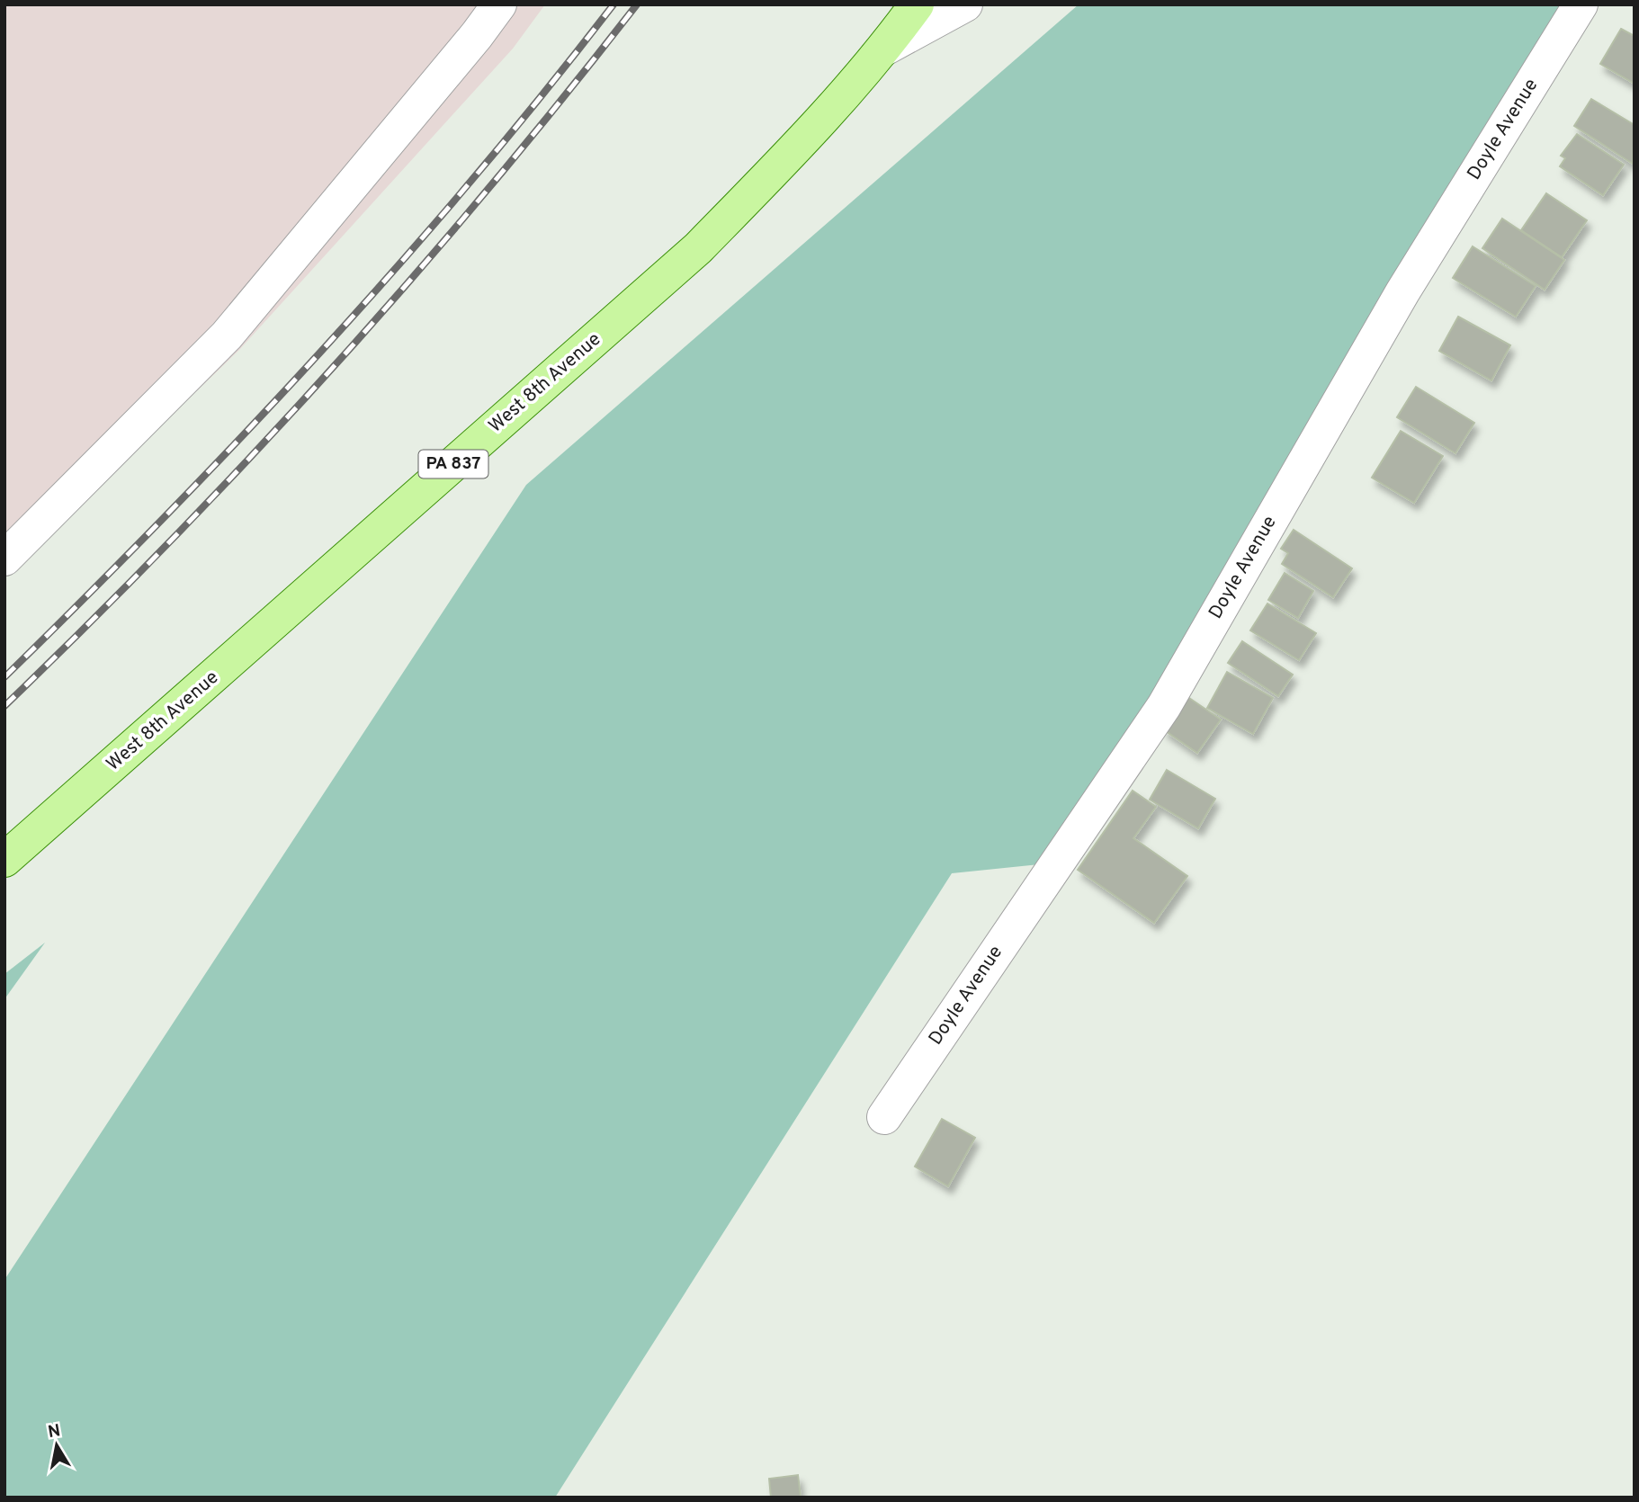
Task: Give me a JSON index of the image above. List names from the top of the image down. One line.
{"streets":{"main road":["West 8th Avenue","PA 837"],"street":["Doyle Avenue"]},"crossings":[["West 8th Avenue","PA 837"]],"north":"top"}
